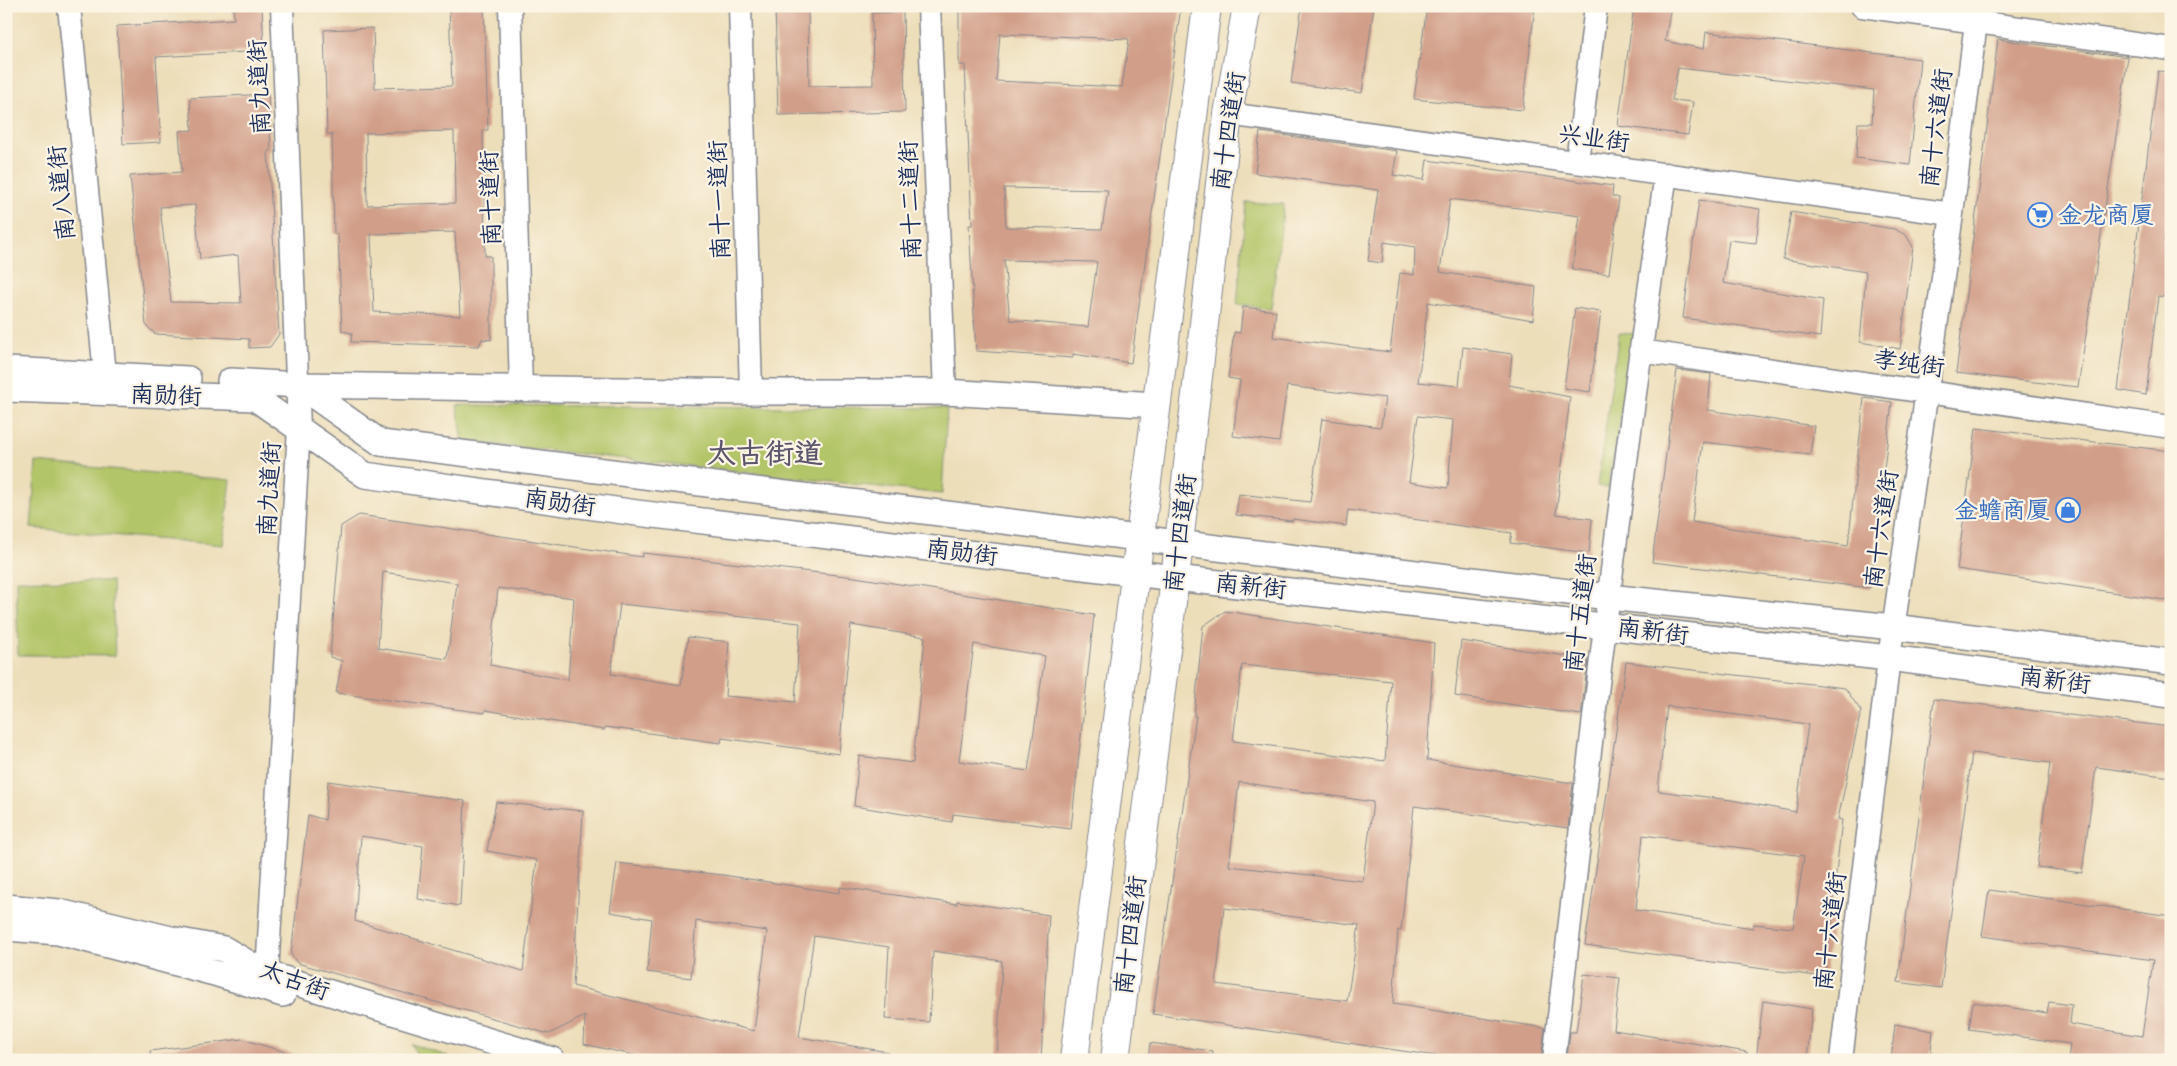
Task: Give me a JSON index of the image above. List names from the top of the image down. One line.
{"streets":{"main road":["南十四道街","南勋街","南新街","太古街"],"street":["南九道街","南十六道街","兴业街","南八道街","南十道街","南十一道街","南十二道街","孝纯街","南十五道街"]},"crossings":[["南九道街","南勋街"],["南九道街","太古街"],["南十六道街","兴业街"],["南十六道街","孝纯街"],["南十六道街","南新街"],["南十四道街","兴业街"],["南十四道街","南新街"],["兴业街","南十五道街"],["南八道街","南勋街"],["南十道街","南勋街"],["南十一道街","南勋街"],["南十二道街","南勋街"],["孝纯街","南十五道街"],["南勋街","南新街"],["南新街","南十五道街"]],"districts":["太古街道"],"places":{"supermarket":["金龙商厦"],"shop":["金蟾商厦"]}}
